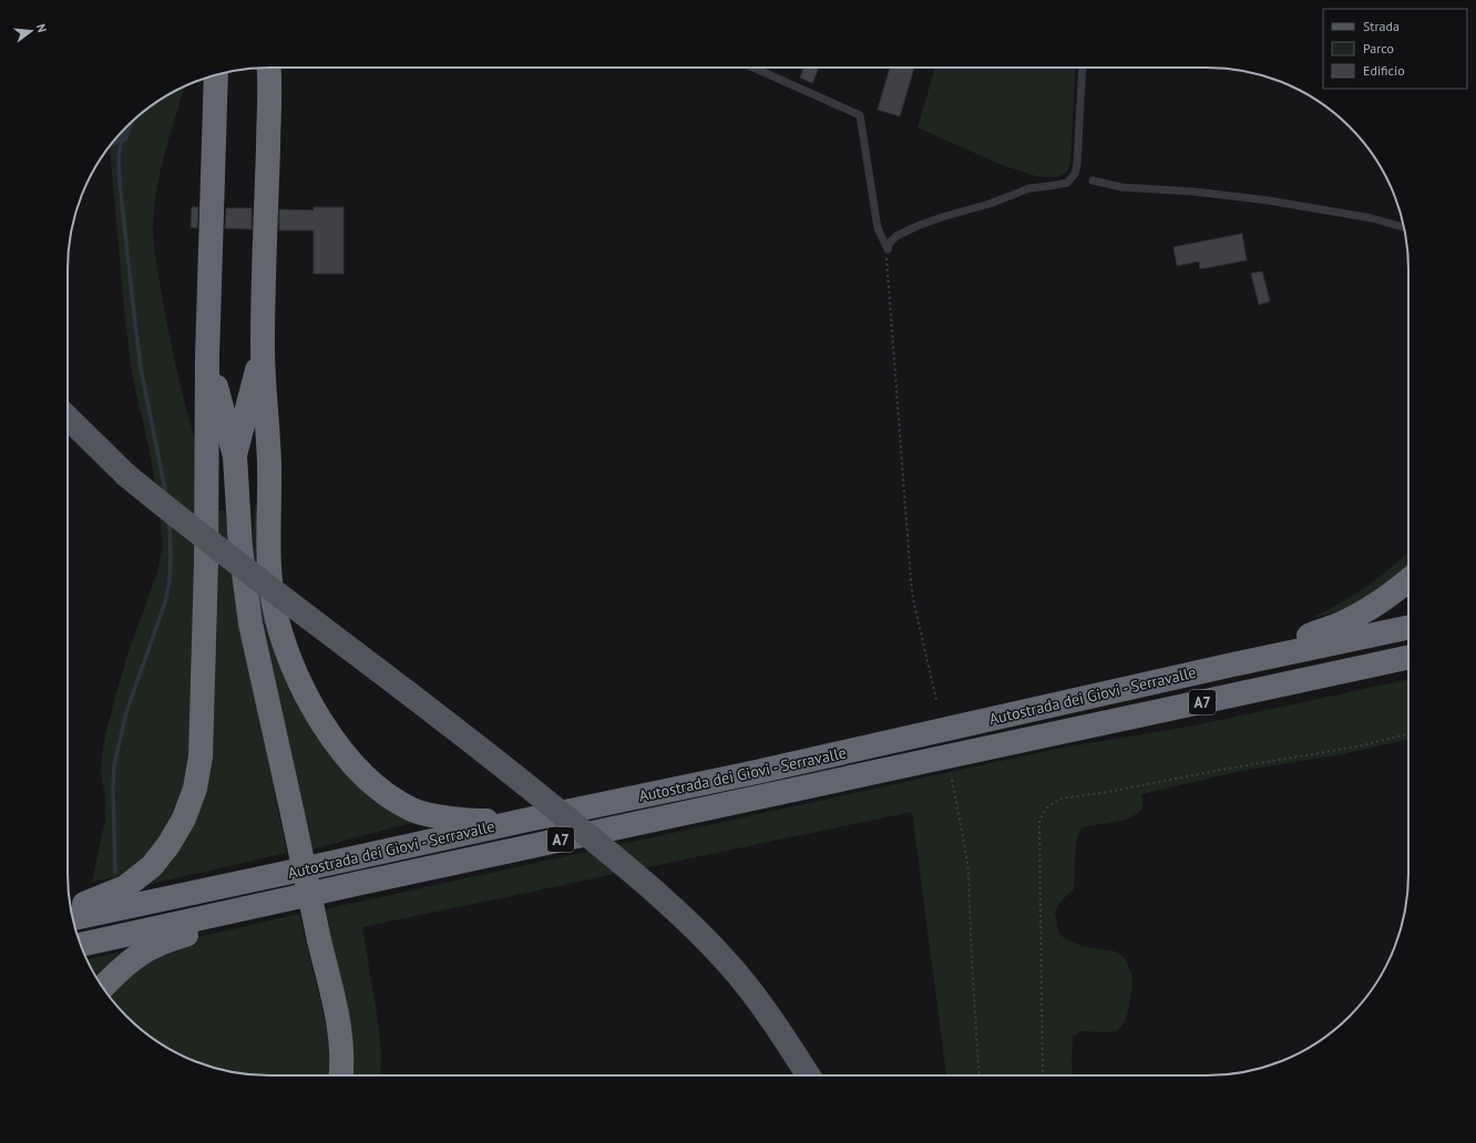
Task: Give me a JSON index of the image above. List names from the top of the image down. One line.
{"streets":{"highway":["Autostrada dei Giovi - Serravalle","A7"]},"legend":["Strada","Parco","Edificio"],"north":"right"}
